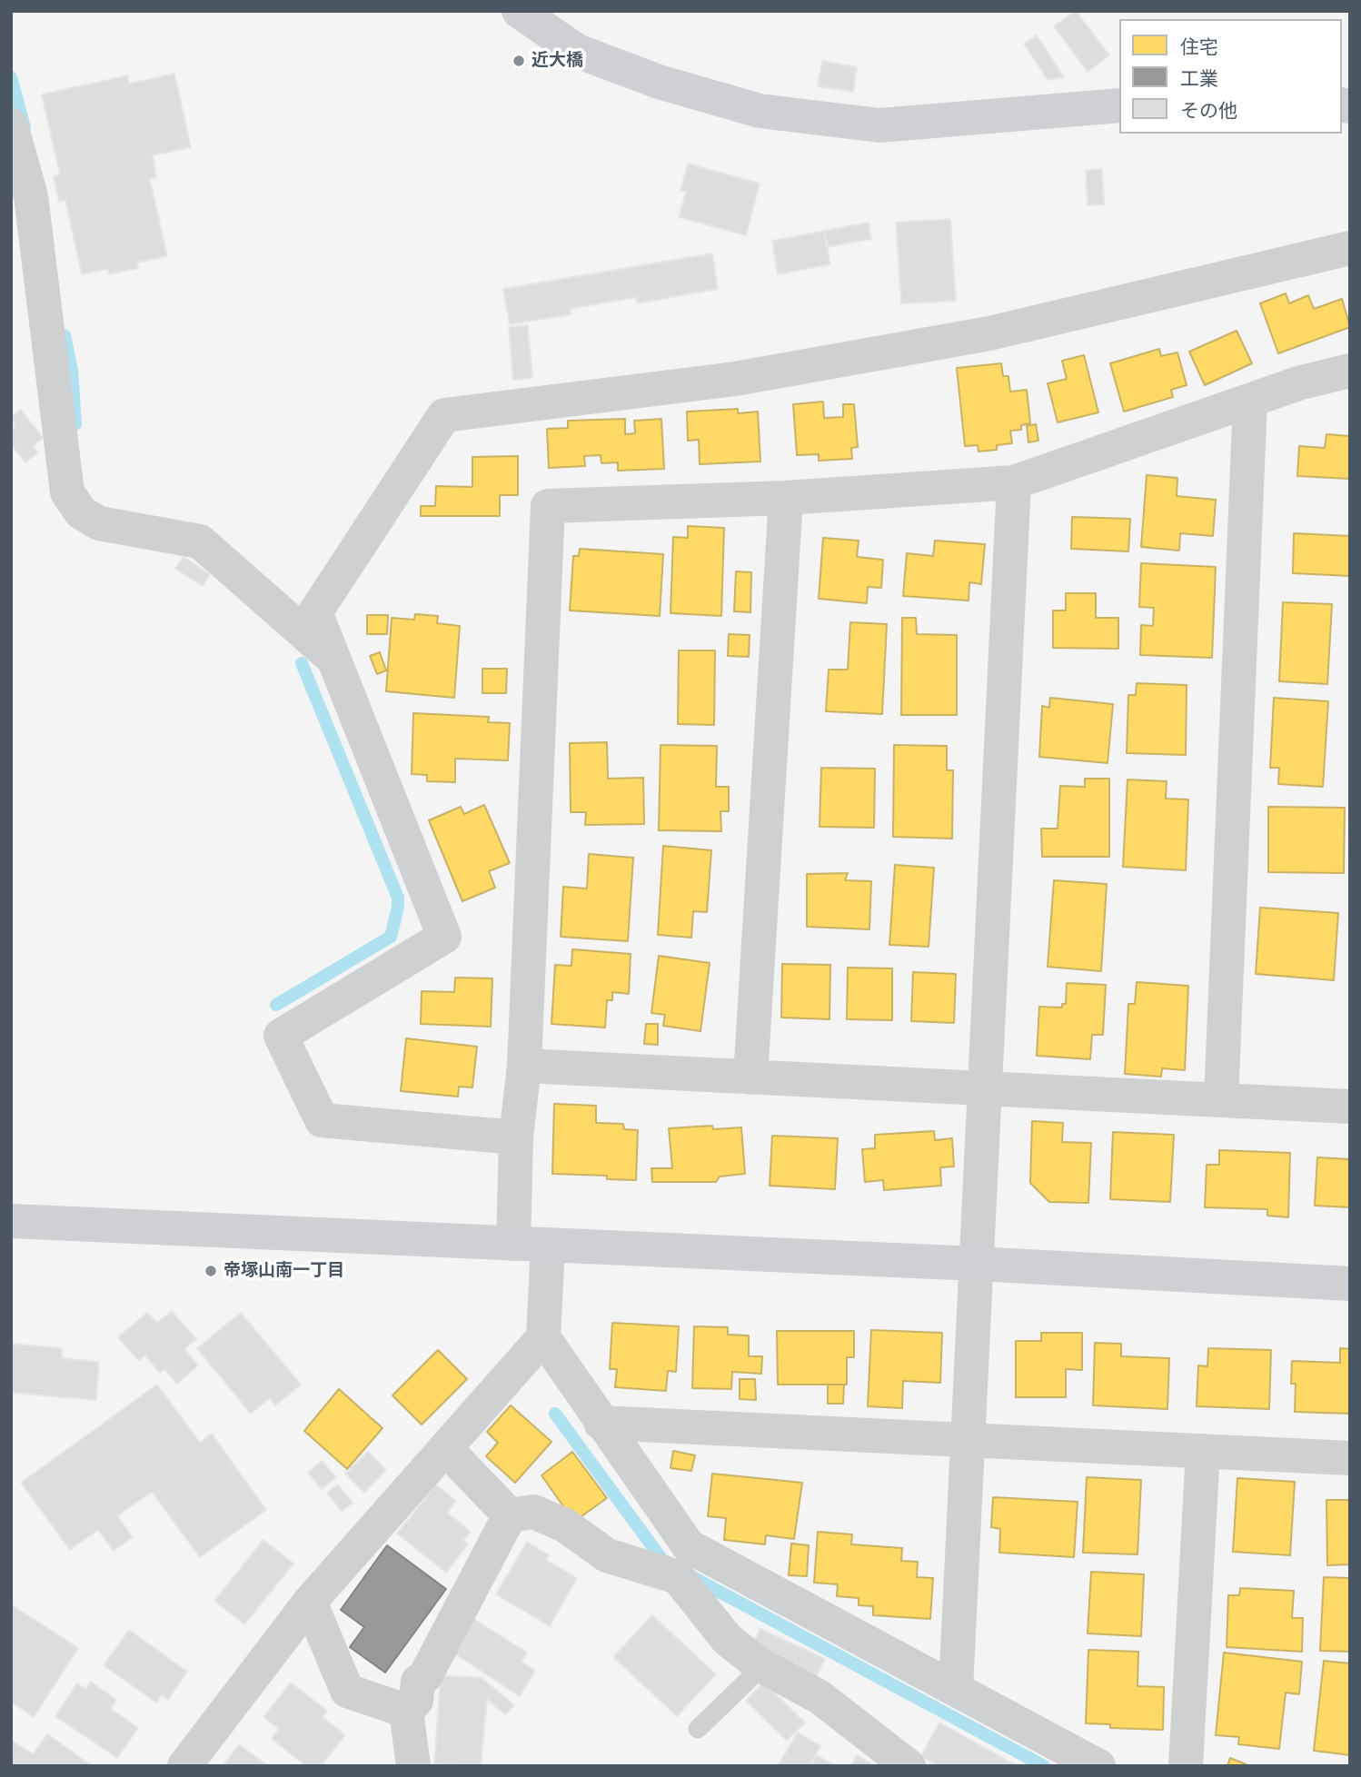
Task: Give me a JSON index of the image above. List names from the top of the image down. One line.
{"places":["近大橋","帝塚山南一丁目"],"legend":["住宅","工業","その他"]}
